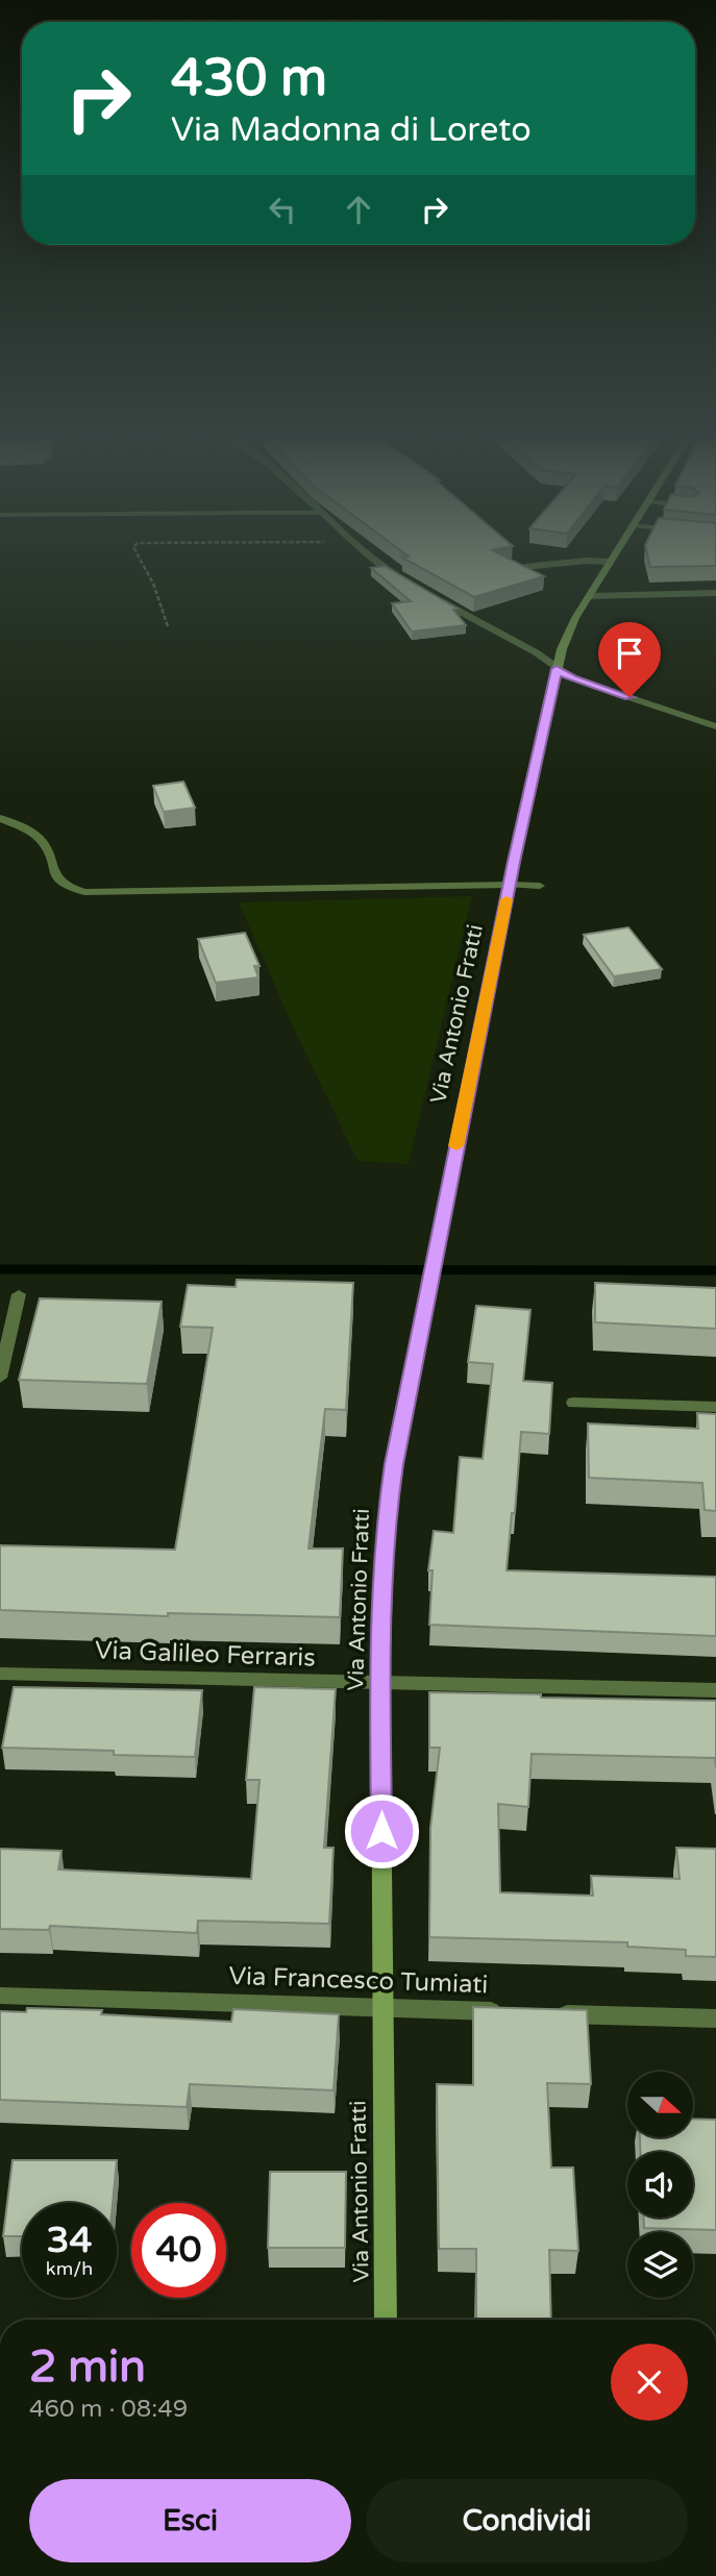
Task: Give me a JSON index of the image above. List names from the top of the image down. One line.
{"streets":{"street":["Via Antonio Fratti","Via Galileo Ferraris","Via Francesco Tumiati"]},"crossings":[["Via Antonio Fratti","Via Galileo Ferraris"],["Via Antonio Fratti","Via Francesco Tumiati"]],"north":"right","page":{"turn":["430 m","Via Madonna di Loreto"],"speed":"34 km/h","limit":"40","heading":["2 min","460 m · 08:49"],"buttons":["Esci","Condividi"]}}
